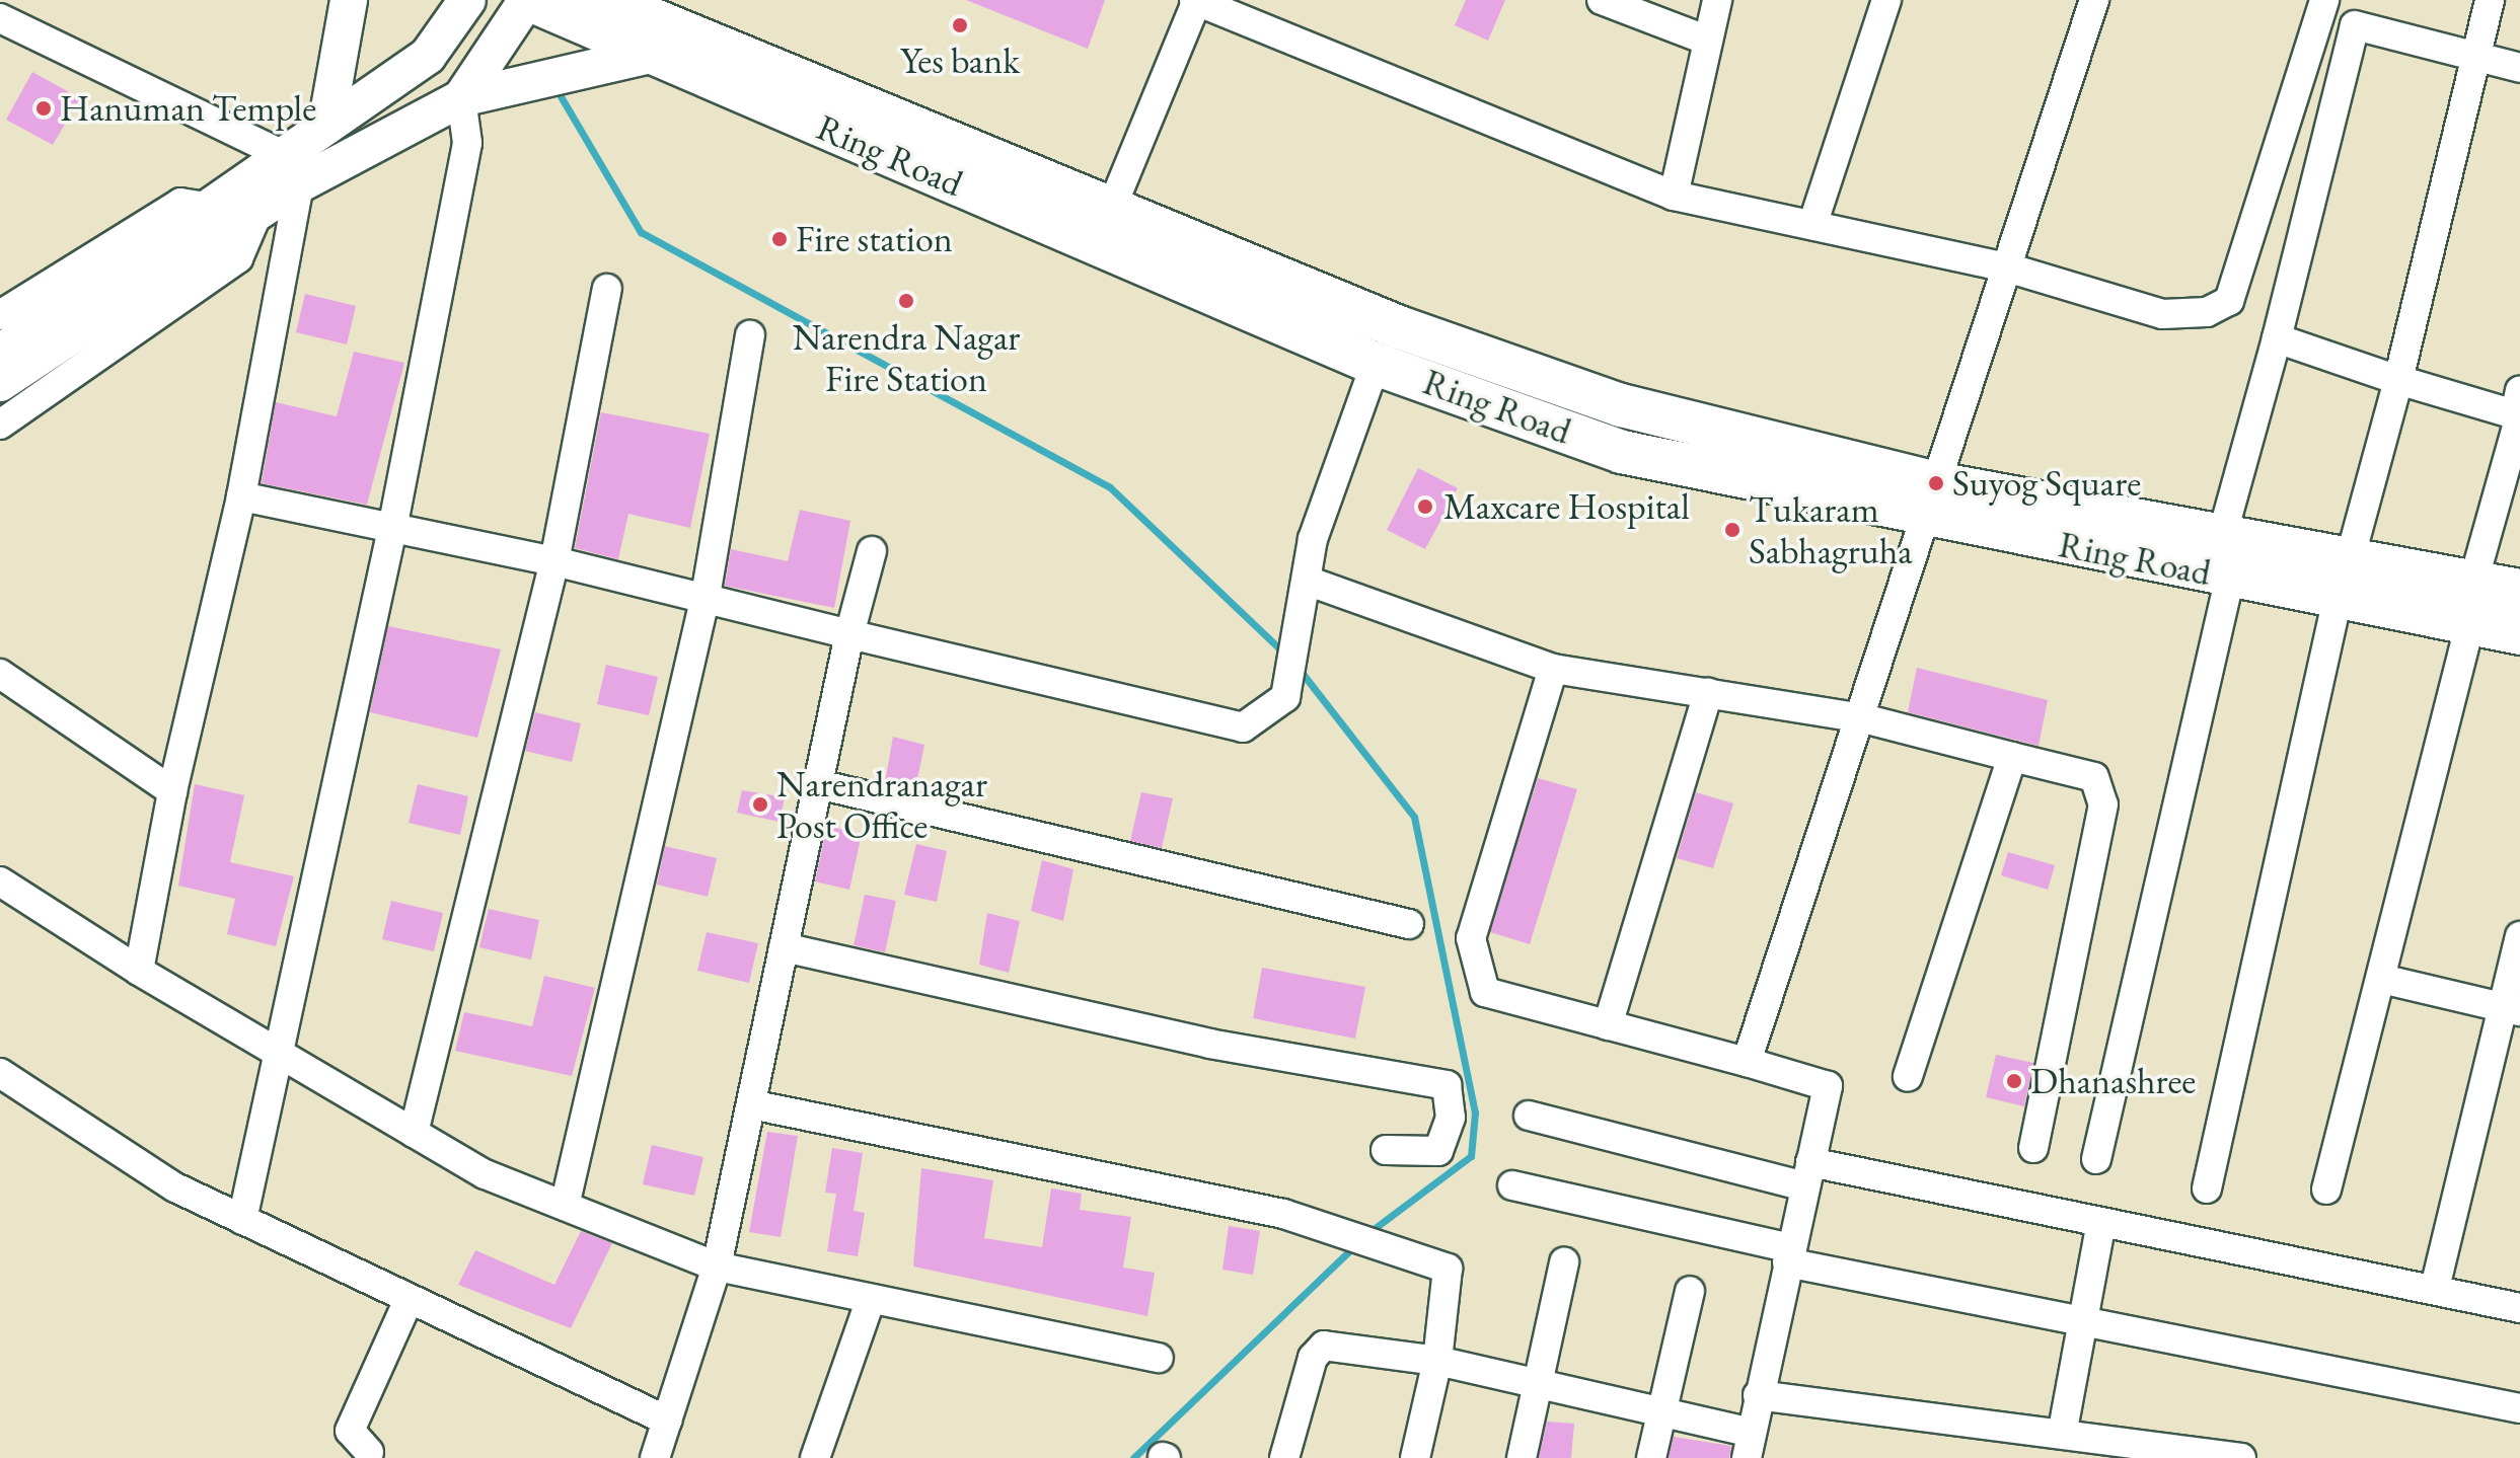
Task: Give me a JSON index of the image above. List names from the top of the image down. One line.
{"streets":{"highway":["Ring Road"]},"places":["Yes bank","Hanuman Temple","Fire station","Narendra Nagar Fire Station","Suyog Square","Maxcare Hospital","Tukaram Sabhagruha","Narendranagar Post Office","Dhanashree"]}
